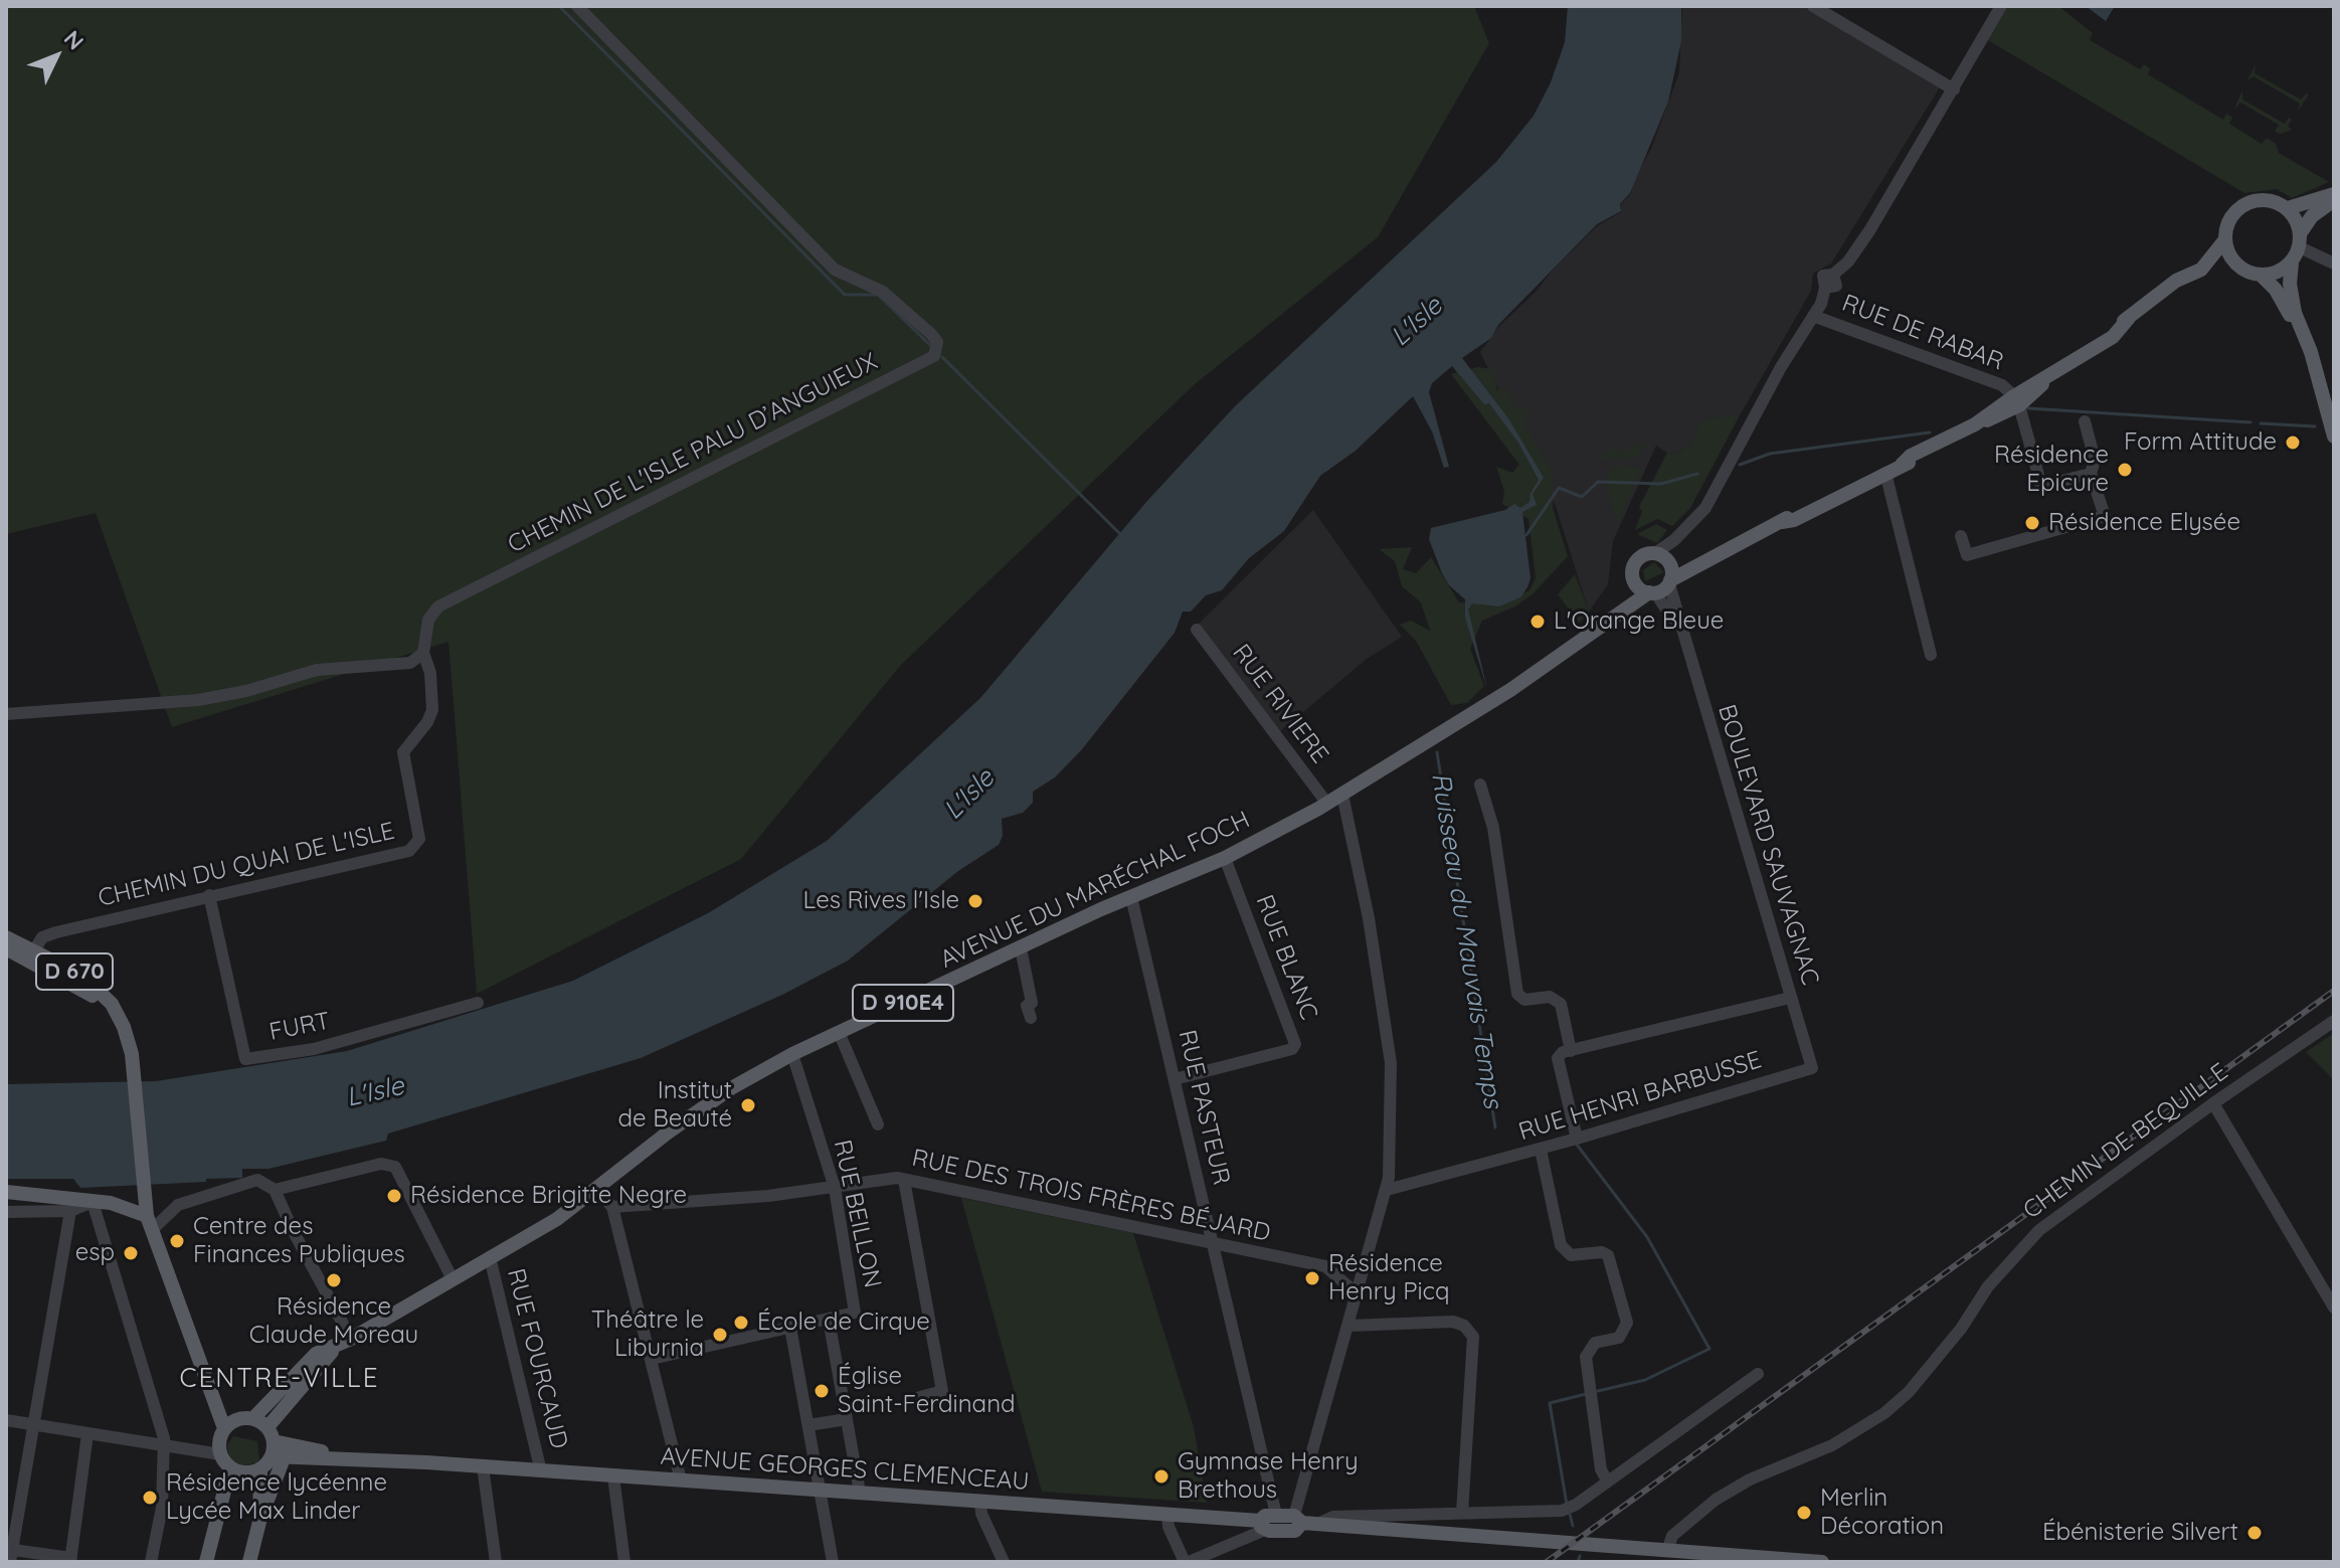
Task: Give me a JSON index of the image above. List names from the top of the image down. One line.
{"streets":{"main road":["AVENUE DU MARÉCHAL FOCH","D 670","D 910E4","AVENUE GEORGES CLEMENCEAU"],"street":["RUE DE RABAR","CHEMIN DE L'ISLE PALU D’ANGUIEUX","RUE RIVIERE","BOULEVARD SAUVAGNAC","CHEMIN DU QUAI DE L'ISLE","RUE BLANC","FURT","RUE HENRI BARBUSSE","RUE PASTEUR","CHEMIN DE BEQUILLE","RUE DES TROIS FRÈRES BÉJARD","RUE BEILLON","RUE FOURCAUD"]},"crossings":[["RUE DE RABAR","AVENUE DU MARÉCHAL FOCH"],["CHEMIN DE L'ISLE PALU D’ANGUIEUX","CHEMIN DU QUAI DE L'ISLE"],["RUE RIVIERE","AVENUE DU MARÉCHAL FOCH"],["BOULEVARD SAUVAGNAC","AVENUE DU MARÉCHAL FOCH"],["BOULEVARD SAUVAGNAC","RUE HENRI BARBUSSE"],["CHEMIN DU QUAI DE L'ISLE","D 670"],["CHEMIN DU QUAI DE L'ISLE","FURT"],["AVENUE DU MARÉCHAL FOCH","RUE BLANC"],["AVENUE DU MARÉCHAL FOCH","D 670"],["AVENUE DU MARÉCHAL FOCH","RUE PASTEUR"],["AVENUE DU MARÉCHAL FOCH","RUE BEILLON"],["AVENUE DU MARÉCHAL FOCH","RUE FOURCAUD"],["AVENUE DU MARÉCHAL FOCH","AVENUE GEORGES CLEMENCEAU"],["RUE BLANC","RUE PASTEUR"],["D 670","AVENUE GEORGES CLEMENCEAU"],["RUE PASTEUR","RUE DES TROIS FRÈRES BÉJARD"],["RUE PASTEUR","AVENUE GEORGES CLEMENCEAU"],["CHEMIN DE BEQUILLE","AVENUE GEORGES CLEMENCEAU"],["RUE DES TROIS FRÈRES BÉJARD","RUE BEILLON"],["RUE FOURCAUD","AVENUE GEORGES CLEMENCEAU"]],"districts":["CENTRE-VILLE"],"water":["L'Isle","Ruisseau du Mauvais Temps"],"places":["Form Attitude","Résidence Epicure","Résidence Elysée","L'Orange Bleue","Les Rives l'Isle","Institut de Beauté","Résidence Brigitte Negre","Centre des Finances Publiques","esp","Résidence Henry Picq","Résidence Claude Moreau","École de Cirque","Théâtre le Liburnia","Église Saint-Ferdinand","Gymnase Henry Brethous","Résidence lycéenne Lycée Max Linder","Merlin Décoration","Ébénisterie Silvert"],"north":"top right"}
